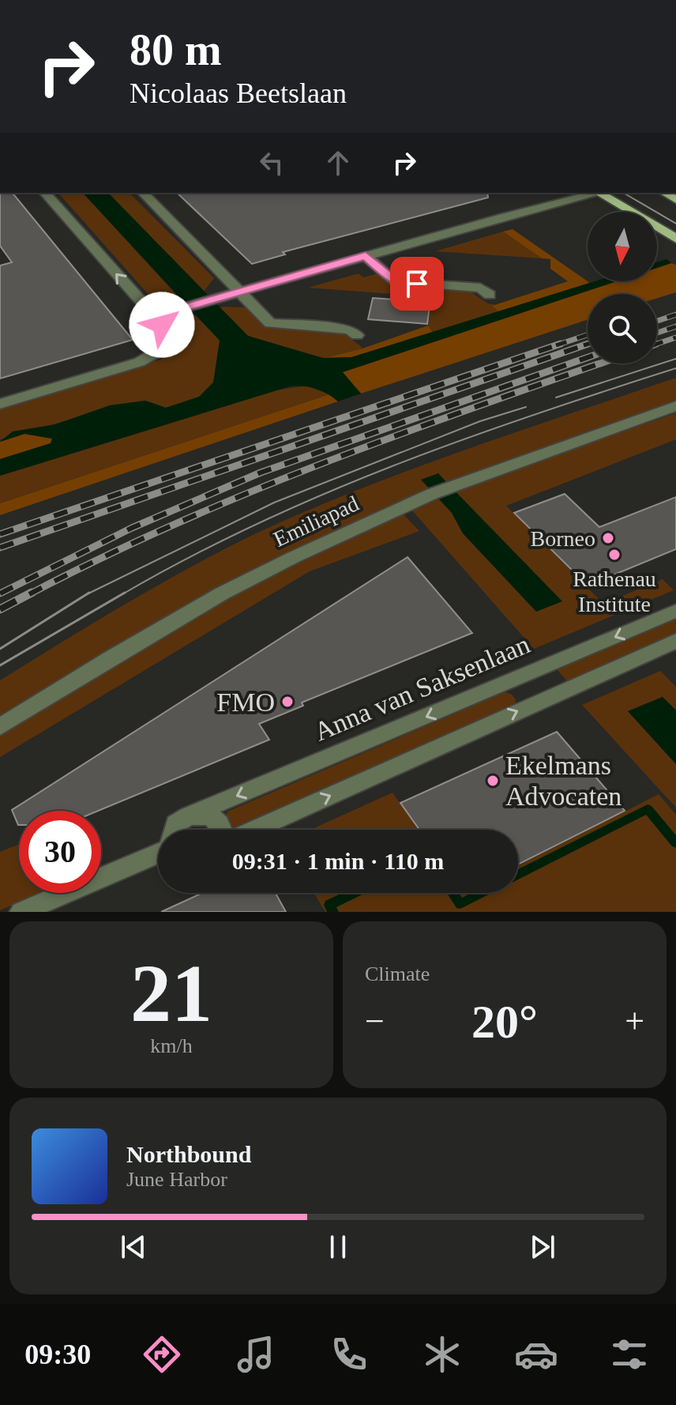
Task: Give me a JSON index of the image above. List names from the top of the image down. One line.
{"streets":{"street":["Emiliapad","Anna van Saksenlaan"]},"places":["Borneo","Rathenau Institute","FMO","Ekelmans Advocaten"],"north":"bottom","page":{"turn":["80 m","Nicolaas Beetslaan"],"limit":"30","trip":"09:31 · 1 min · 110 m","tile":[["21","km/h"],"Climate"],"heat":["−","20°","+"],"song":["Northbound","June Harbor"],"tabs":"09:30"}}
